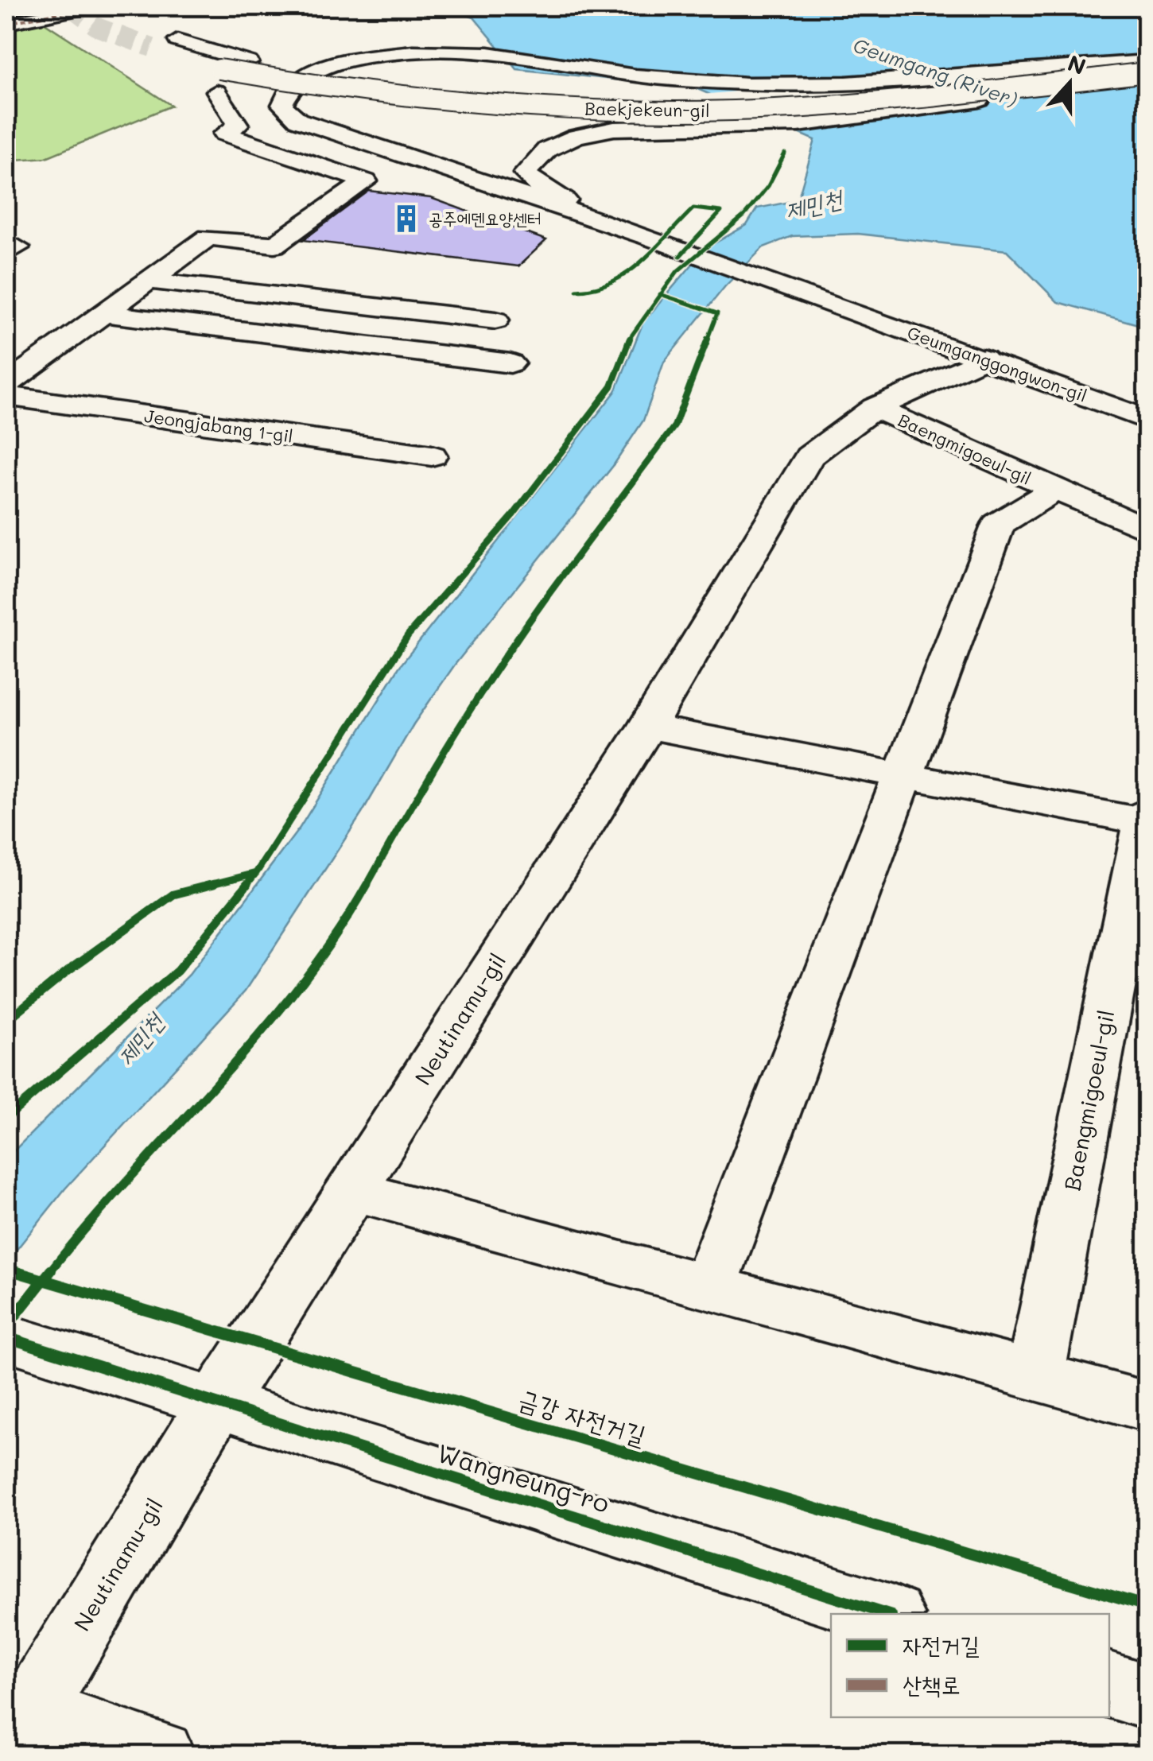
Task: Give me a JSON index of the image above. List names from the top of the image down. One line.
{"streets":{"main road":["Baekjekeun-gil","Geumganggongwon-gil","Jeongjabang 1-gil","Baengmigoeul-gil","Neutinamu-gil","Wangneung-ro"],"cycle path":["금강 자전거길"]},"crossings":[["Geumganggongwon-gil","Neutinamu-gil"],["Baengmigoeul-gil","Neutinamu-gil"],["Neutinamu-gil","Wangneung-ro"]],"water":["Geumgang (River)","제민천"],"places":{"building":["공주에덴요양센터"]},"legend":["자전거길","산책로"],"north":"top"}
